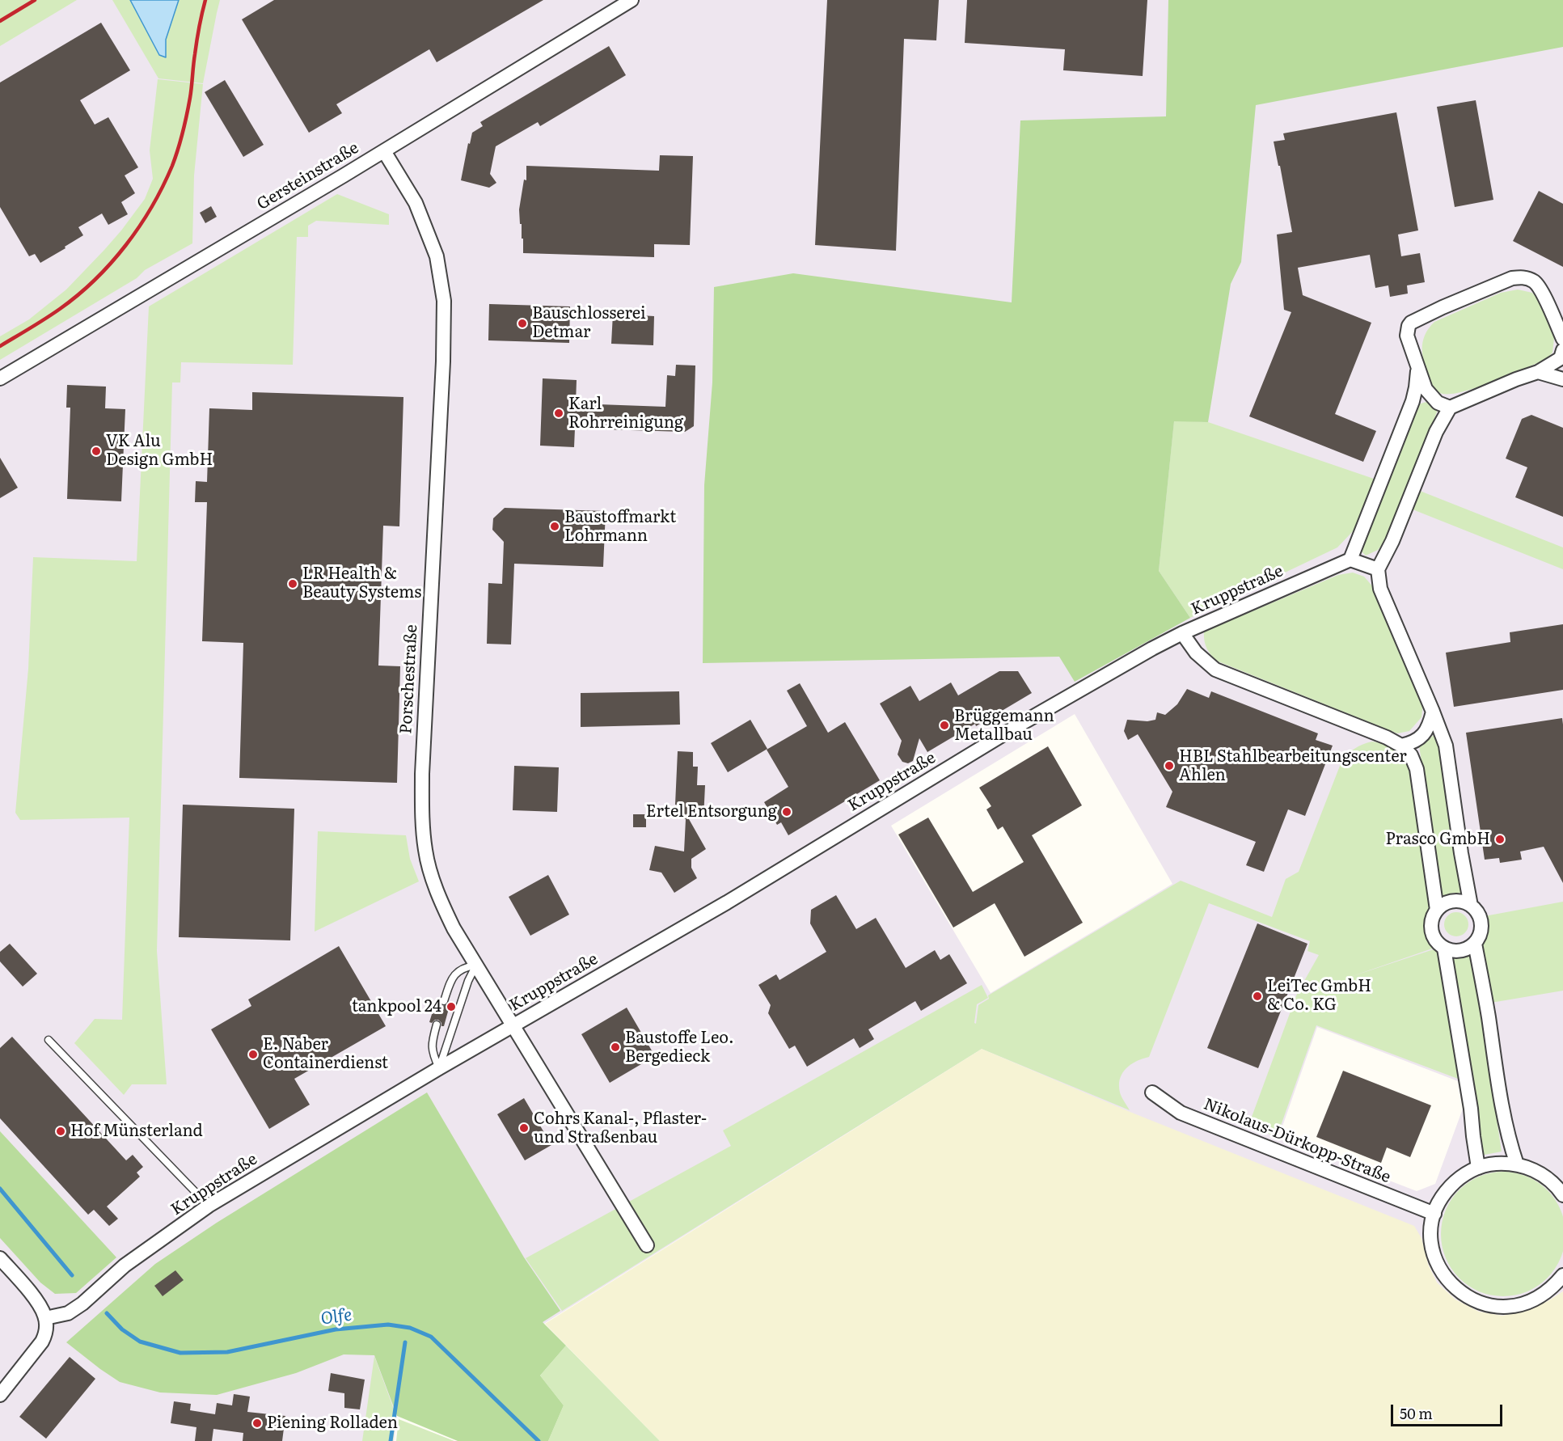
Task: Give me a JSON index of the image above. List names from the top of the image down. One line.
{"streets":{"street":["Gersteinstraße","Kruppstraße","Porschestraße","Nikolaus-Dürkopp-Straße"]},"crossings":[["Gersteinstraße","Porschestraße"],["Kruppstraße","Porschestraße"]],"water":["Olfe"],"places":["Bauschlosserei Detmar","Karl Rohrreinigung","VK Alu Design GmbH","Baustoffmarkt Lohrmann","LR Health & Beauty Systems","Brüggemann Metallbau","HBL Stahlbearbeitungscenter Ahlen","Ertel Entsorgung","Prasco GmbH","LeiTec GmbH & Co. KG","tankpool 24","Baustoffe Leo. Bergedieck","E. Naber Containerdienst","Cohrs Kanal-, Pflaster- und Straßenbau","Hof Münsterland","Piening Rolladen"],"scale_bar":"50 m"}
